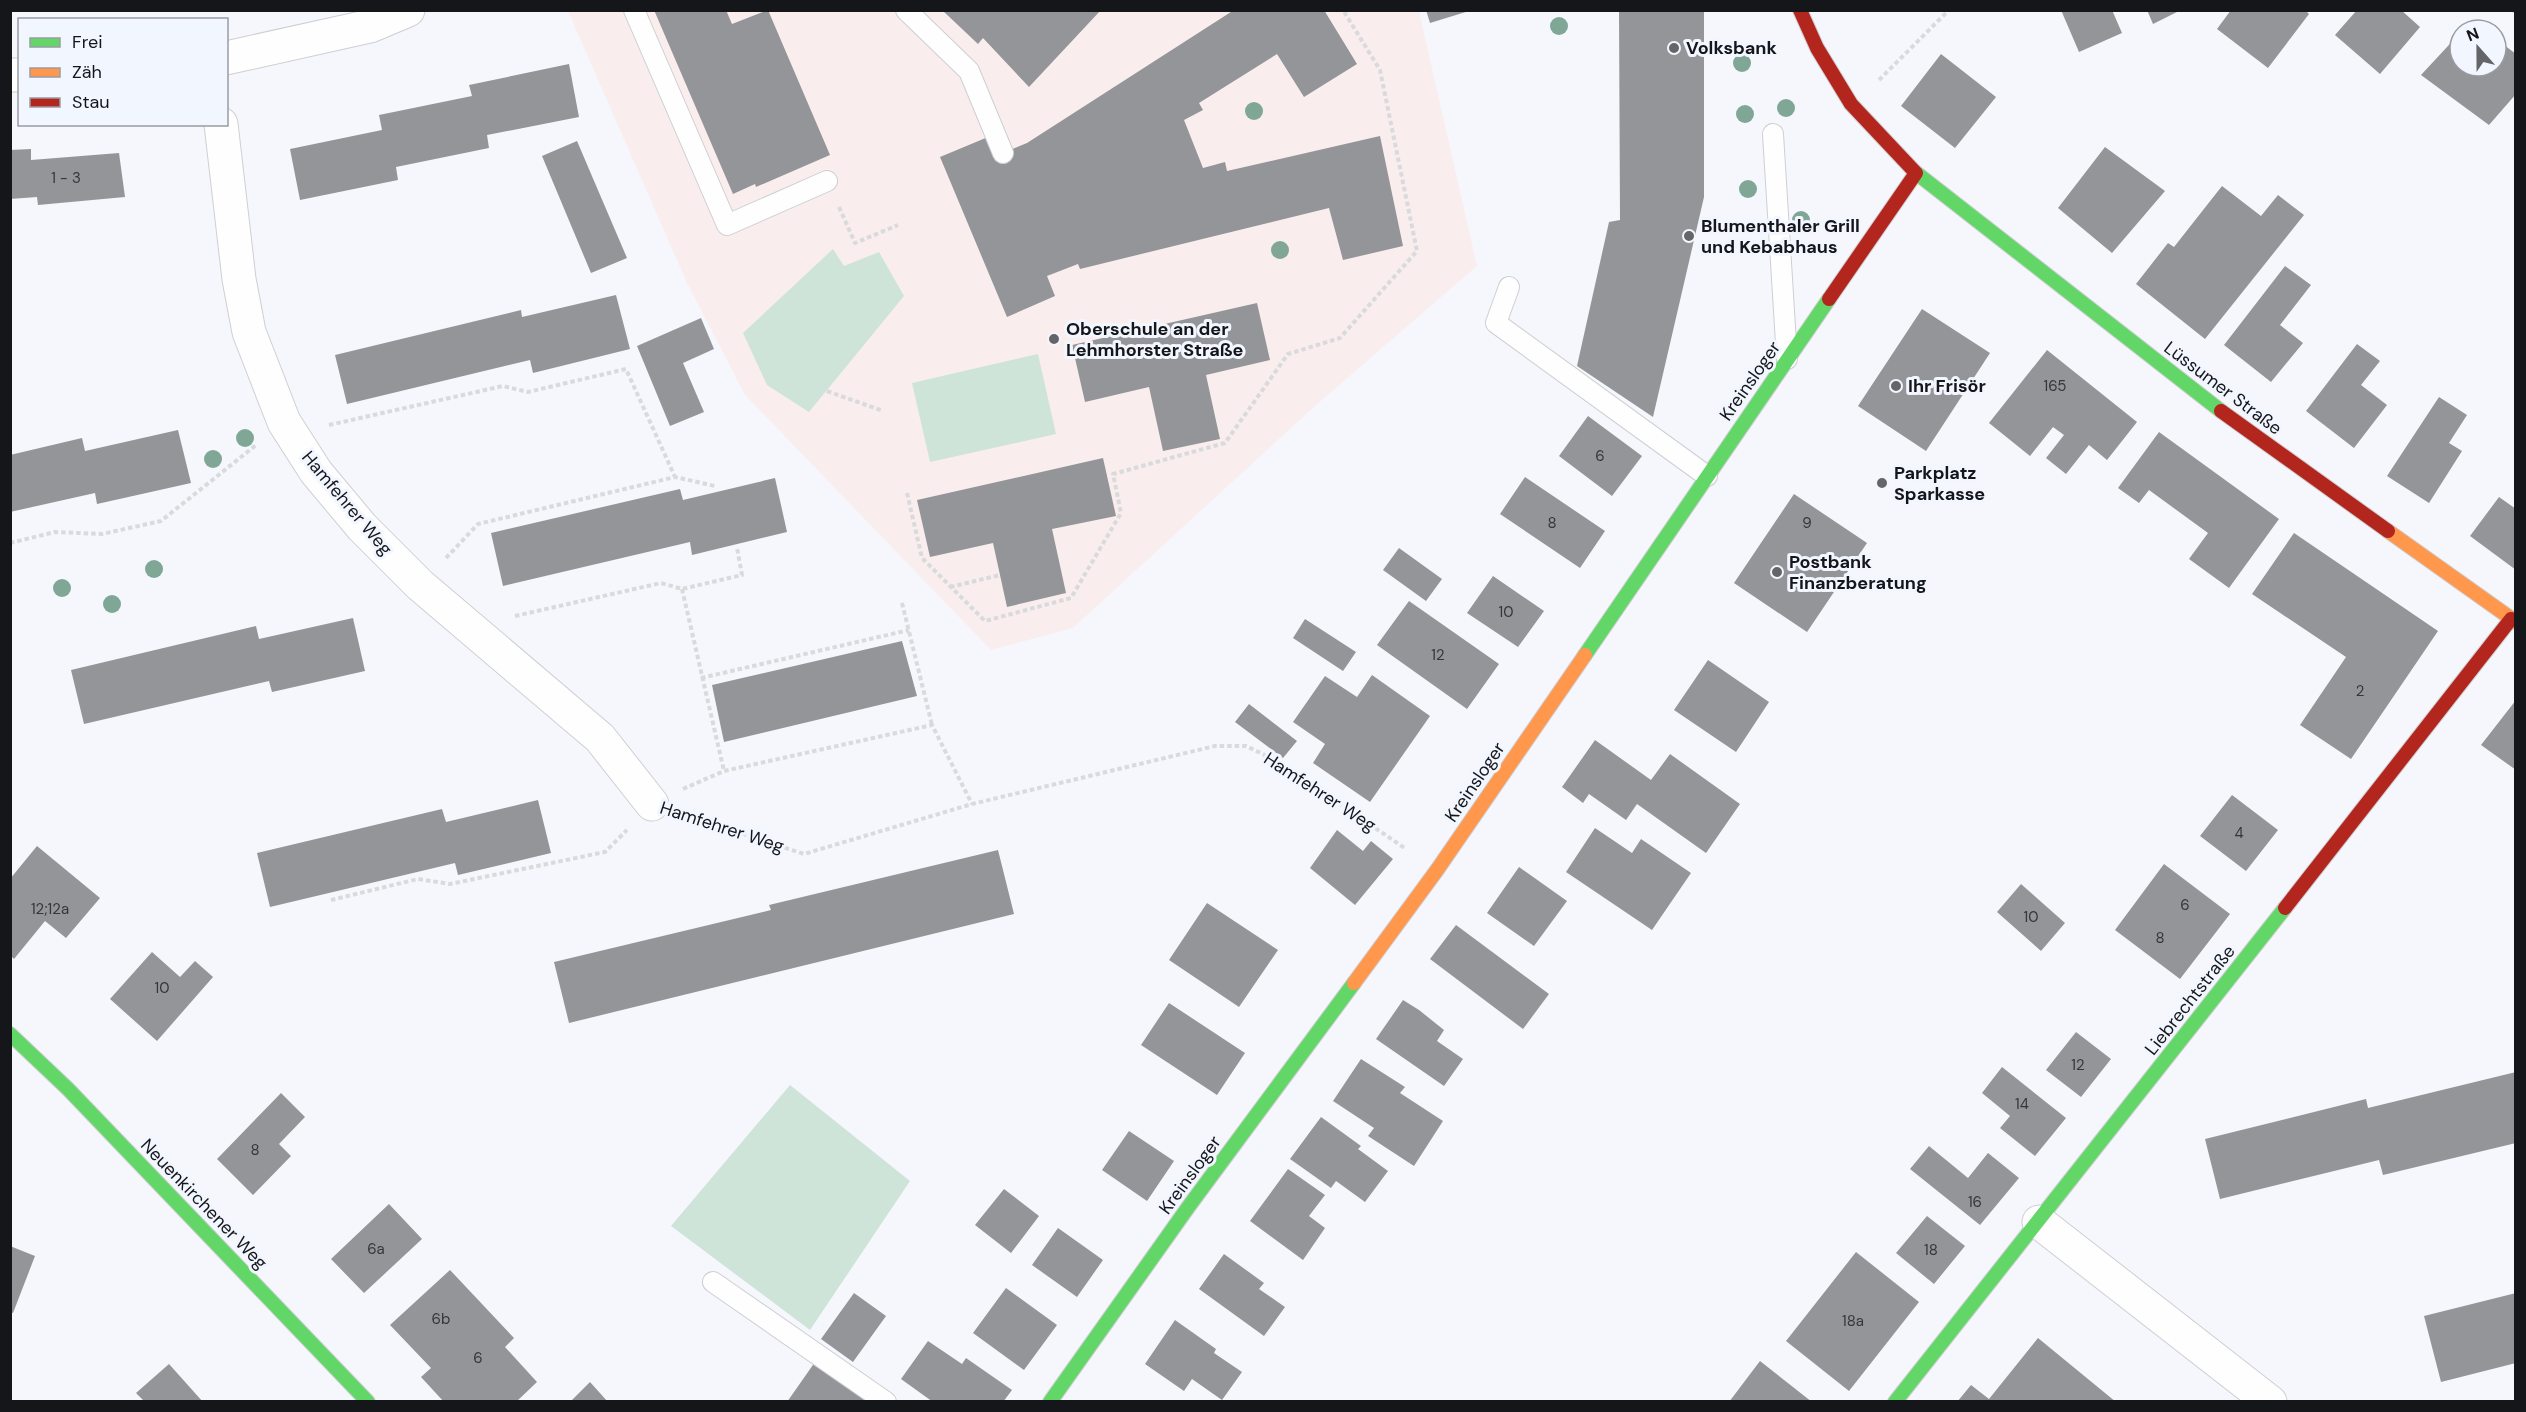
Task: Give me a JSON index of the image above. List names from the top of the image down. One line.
{"streets":{"main road":["Kreinsloger","Lüssumer Straße","Liebrechtstraße","Neuenkirchener Weg"],"street":["Hamfehrer Weg"]},"crossings":[["Kreinsloger","Lüssumer Straße"],["Kreinsloger","Hamfehrer Weg"],["Lüssumer Straße","Liebrechtstraße"]],"places":["Volksbank","Blumenthaler Grill und Kebabhaus","Oberschule an der Lehmhorster Straße","Ihr Frisör","Parkplatz Sparkasse","Postbank Finanzberatung"],"house_numbers":["1 - 3","165","6","8","9","10","12","2","4","6","12;12a","10","8","10","12","14","8","16","6a","18","6b","18a","6"],"legend":["Frei","Zäh","Stau"],"north":"top"}
